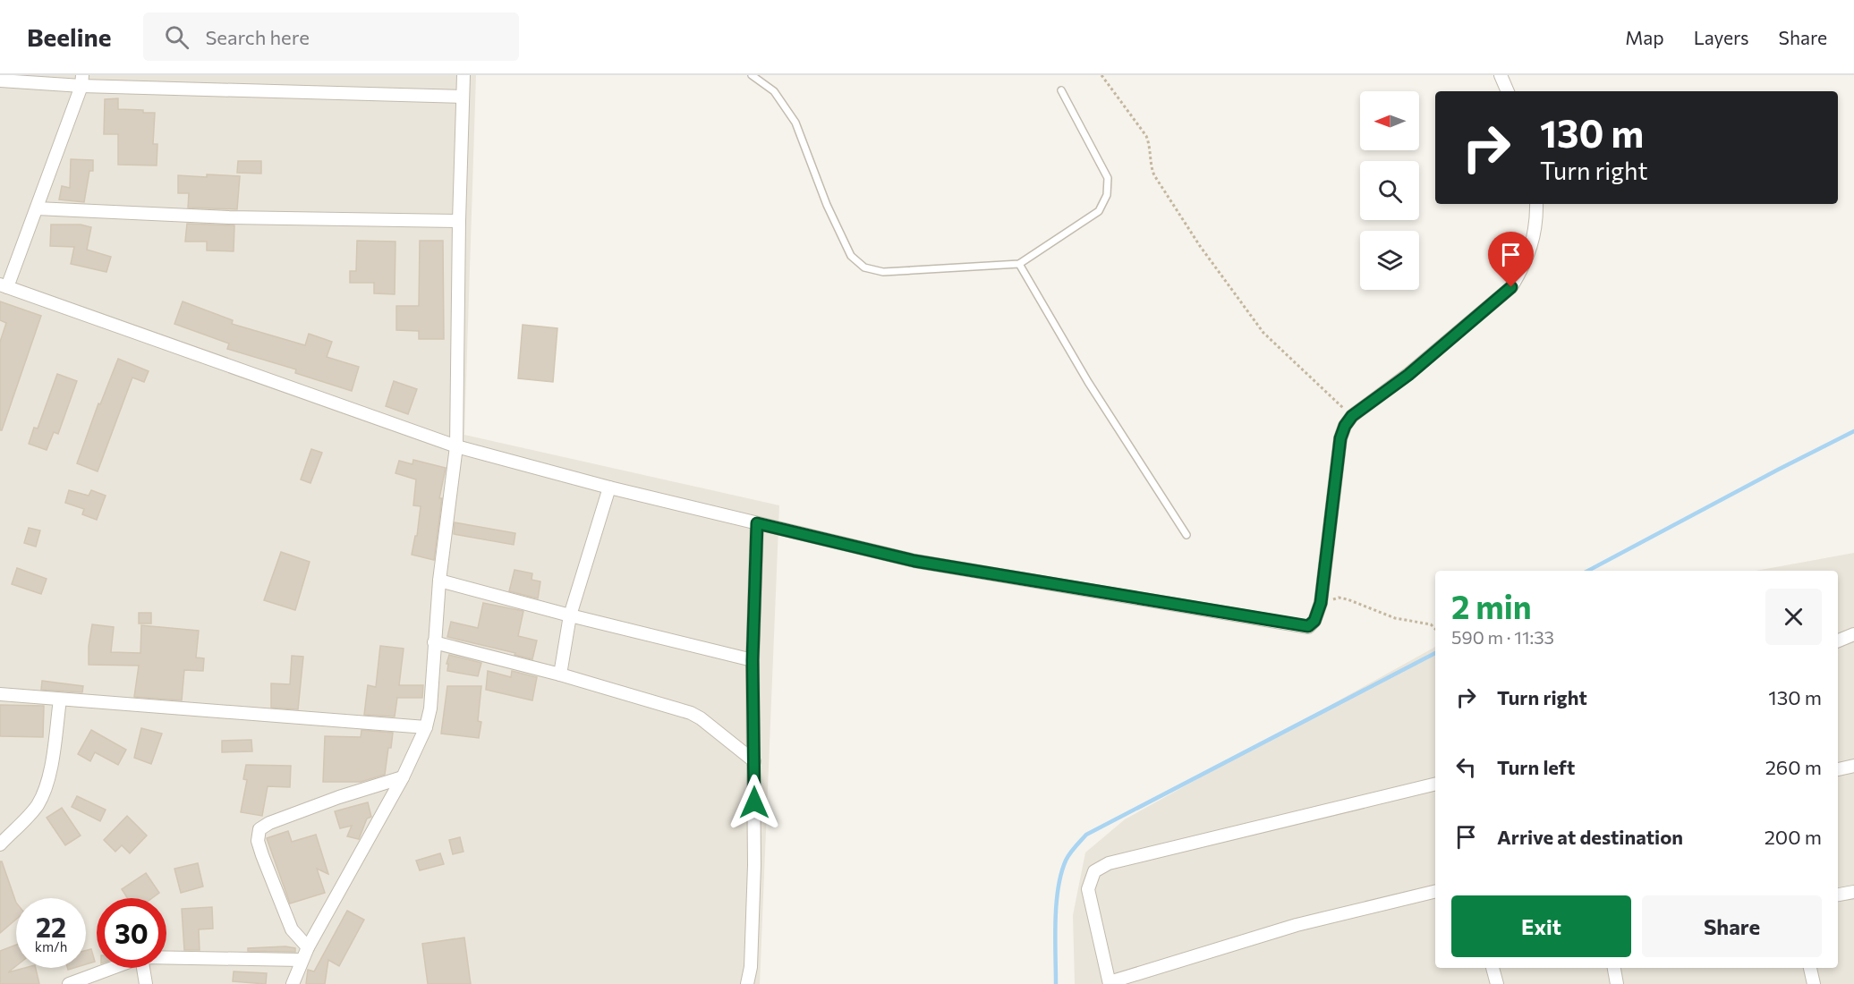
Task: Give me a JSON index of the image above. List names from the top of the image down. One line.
{"north":"left","page":{"header":"Beeline","search":"Search here","nav":["Map","Layers","Share"],"turn":["130 m","Turn right"],"heading":["2 min","590 m · 11:33"],"list":[{"name":"Turn right","value":"130 m"},{"name":"Turn left","value":"260 m"},{"name":"Arrive at destination","value":"200 m"}],"buttons":["Exit","Share"],"speed":"22 km/h","limit":"30"}}
